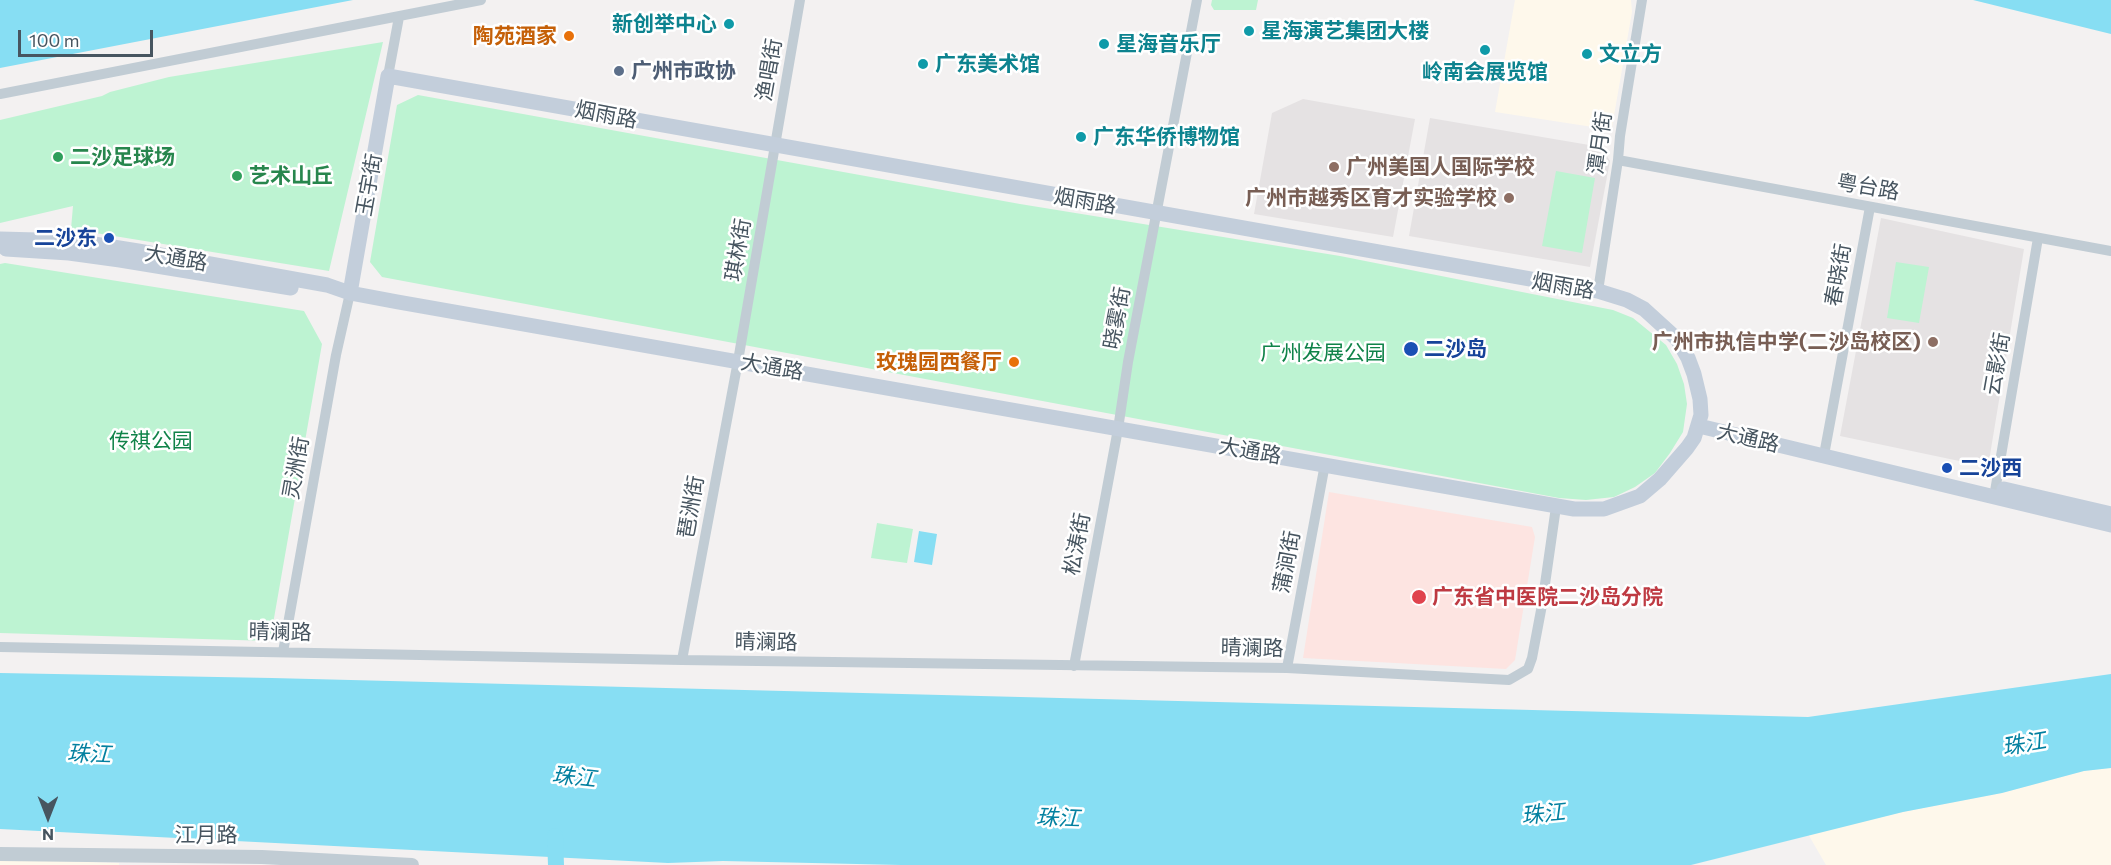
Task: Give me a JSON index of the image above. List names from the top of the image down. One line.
{"streets":{"main road":["烟雨路","玉宇街","大通路"],"street":["渔唱街","潭月街","粤台路","琪林街","春晓街","晓雾街","云影街","灵洲街","琶洲街","松涛街","蒲涧街","晴澜路","江月路"]},"crossings":[["渔唱街","烟雨路"],["渔唱街","琪林街"],["烟雨路","潭月街"],["烟雨路","玉宇街"],["烟雨路","琪林街"],["烟雨路","大通路"],["烟雨路","晓雾街"],["潭月街","粤台路"],["玉宇街","大通路"],["玉宇街","灵洲街"],["粤台路","春晓街"],["粤台路","云影街"],["琪林街","大通路"],["琪林街","琶洲街"],["大通路","春晓街"],["大通路","晓雾街"],["大通路","云影街"],["大通路","灵洲街"],["大通路","琶洲街"],["大通路","松涛街"],["大通路","蒲涧街"],["大通路","晴澜路"],["晓雾街","松涛街"],["灵洲街","晴澜路"],["琶洲街","晴澜路"],["松涛街","晴澜路"],["蒲涧街","晴澜路"]],"water":["珠江"],"parks":["广州发展公园","传祺公园"],"places":["新创举中心","星海演艺集团大楼","陶苑酒家","星海音乐厅","岭南会展览馆","文立方","广东美术馆","广州市政协","广东华侨博物馆","二沙足球场","广州美国人国际学校","艺术山丘","广州市越秀区育才实验学校","二沙东","广州市执信中学(二沙岛校区)","二沙岛","玫瑰园西餐厅","二沙西","广东省中医院二沙岛分院"],"scale_bar":"100 m","north":"bottom"}
